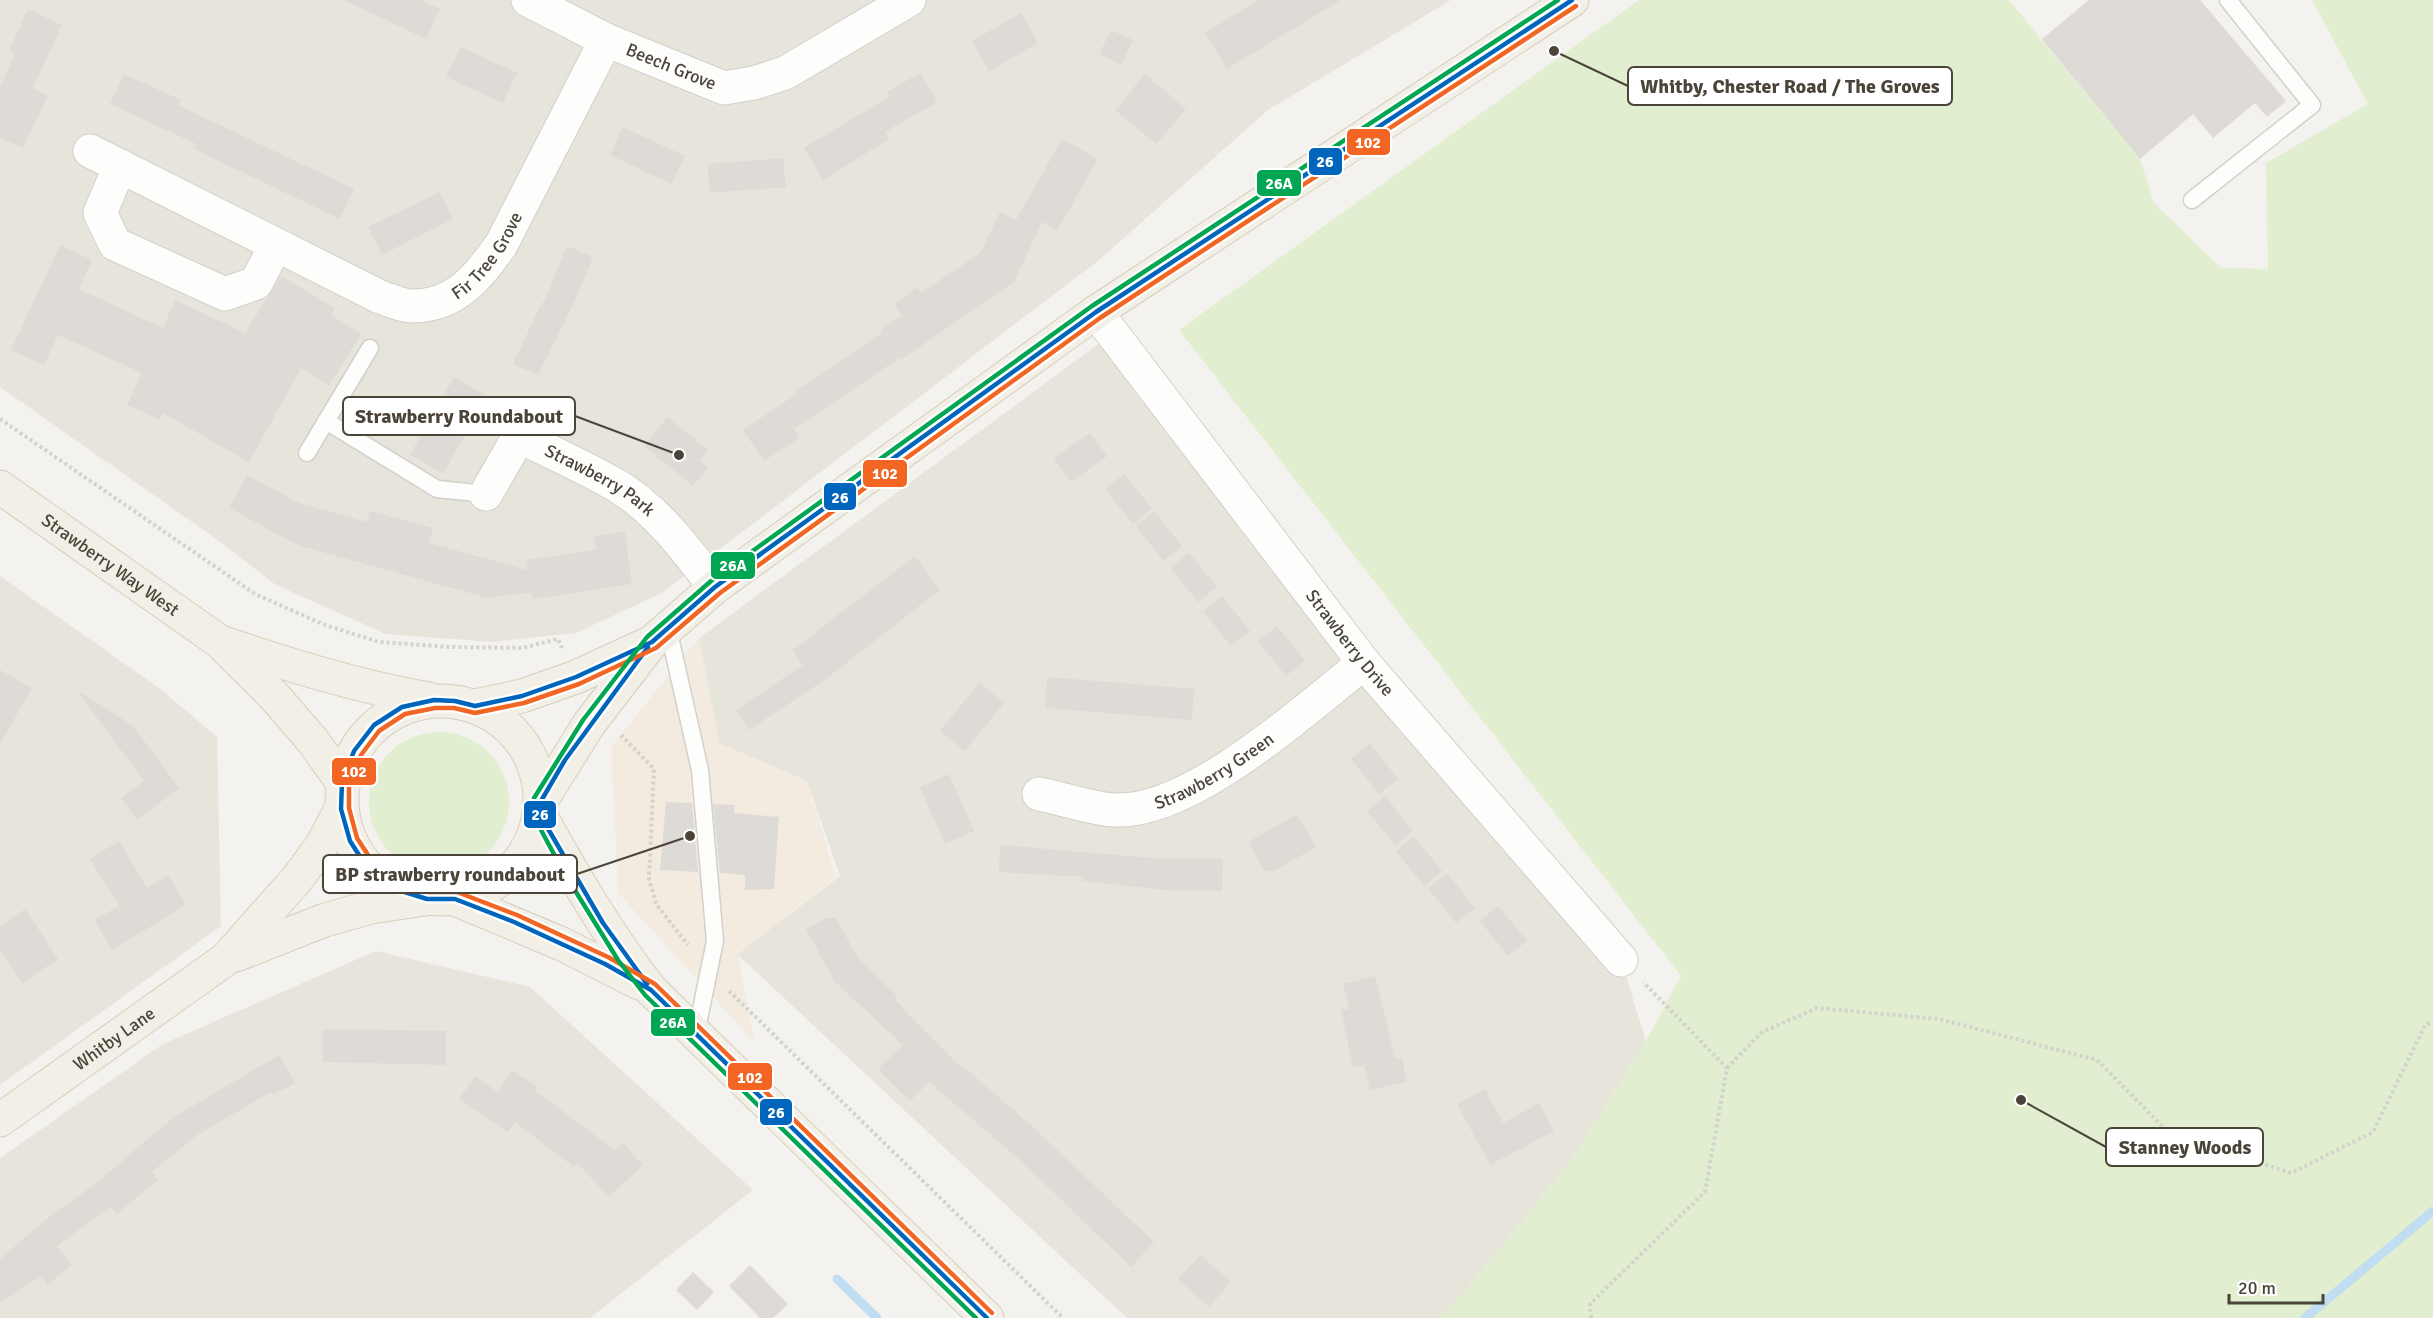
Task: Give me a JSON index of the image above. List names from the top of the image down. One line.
{"streets":{"main road":["Strawberry Way West","Whitby Lane"],"street":["Beech Grove","Fir Tree Grove","Strawberry Park","Strawberry Drive","Strawberry Green"]},"crossings":[["Beech Grove","Fir Tree Grove"],["Strawberry Way West","Whitby Lane"],["Strawberry Drive","Strawberry Green"]],"places":["Whitby, Chester Road / The Groves","Strawberry Roundabout","BP strawberry roundabout","Stanney Woods"],"lines":["transit line 26","transit line 26A","transit line 102"],"scale_bar":"20 m"}
